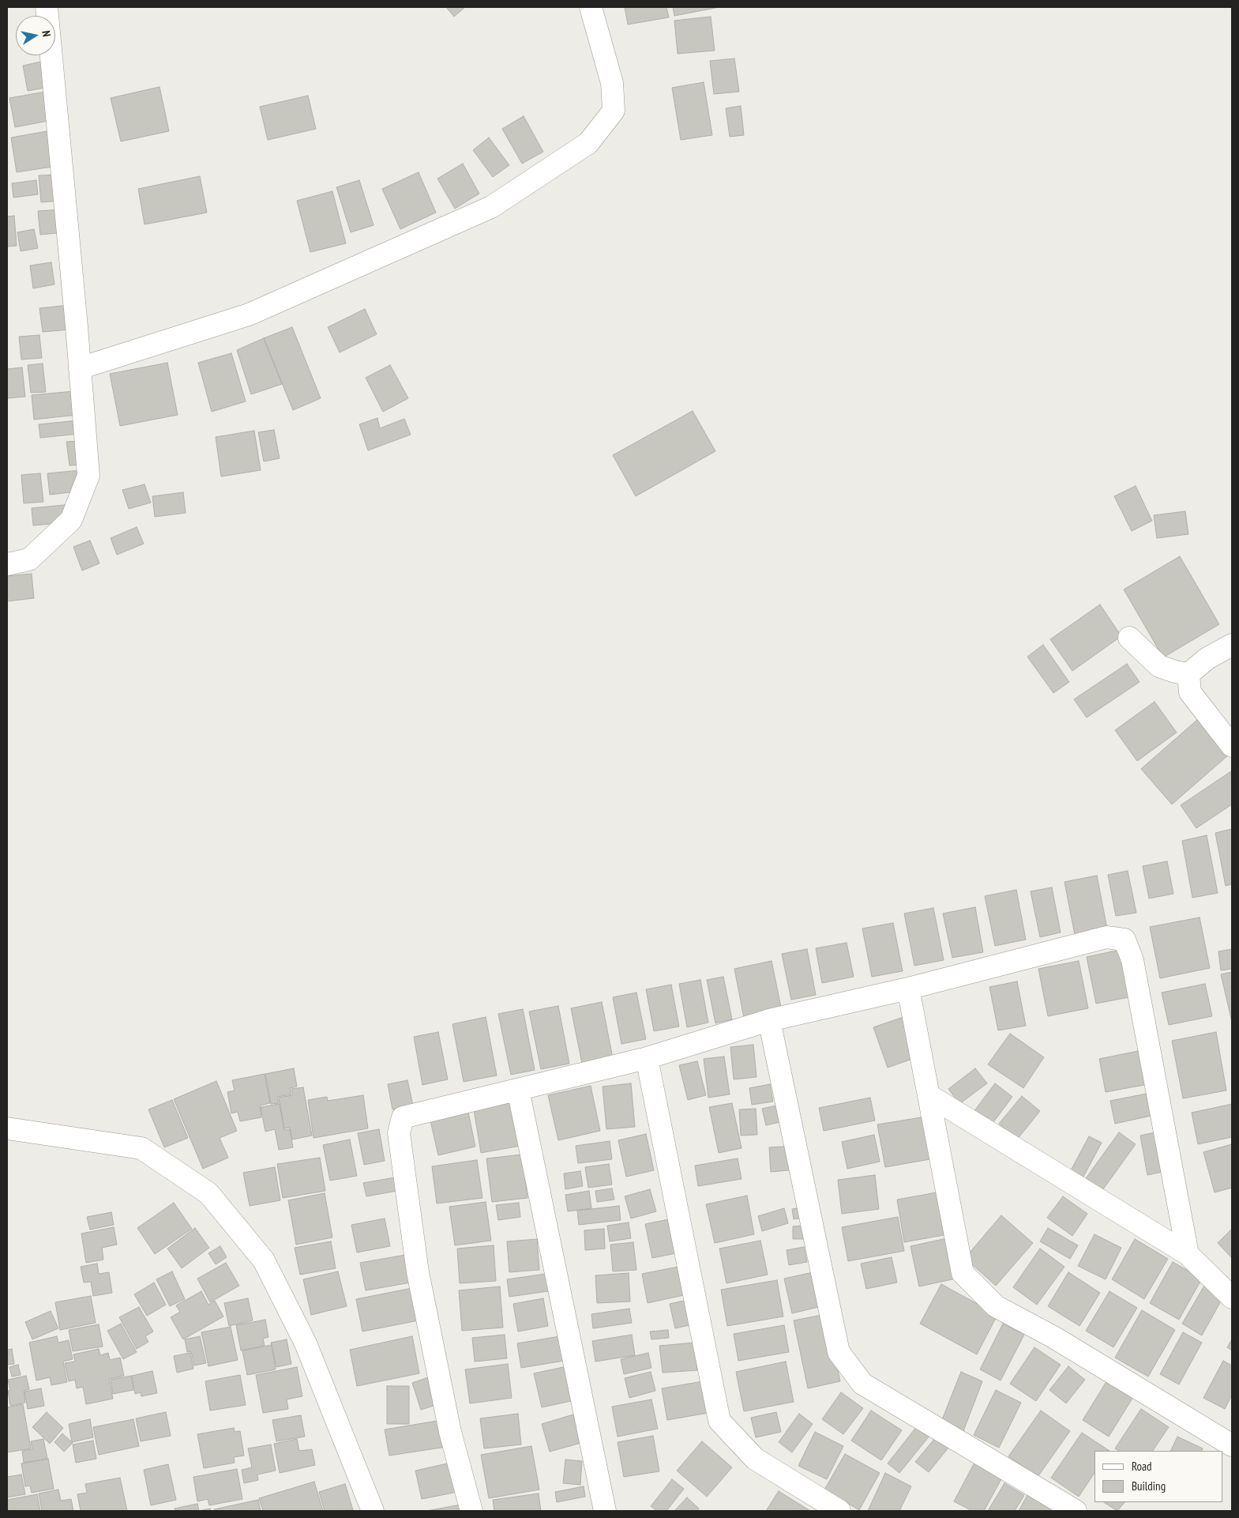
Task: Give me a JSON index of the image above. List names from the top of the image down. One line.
{"legend":["Road","Building"],"north":"right"}
